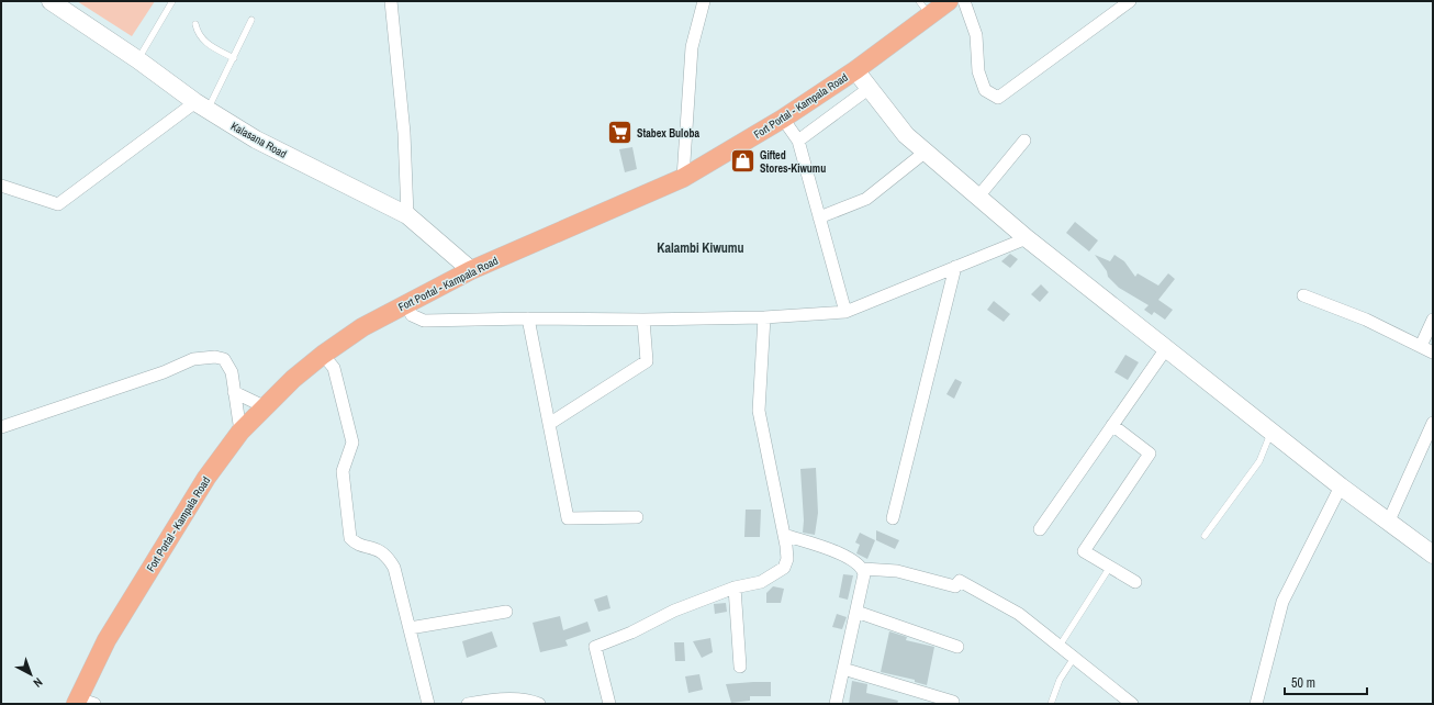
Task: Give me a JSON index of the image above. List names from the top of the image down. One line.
{"streets":{"main road":["Fort Portal - Kampala Road"],"street":["Kalasana Road"]},"crossings":[["Fort Portal - Kampala Road","Kalasana Road"]],"districts":["Kalambi Kiwumu"],"places":{"supermarket":["Stabex Buloba"],"shop":["Gifted Stores-Kiwumu"]},"scale_bar":"50 m","north":"bottom right"}
